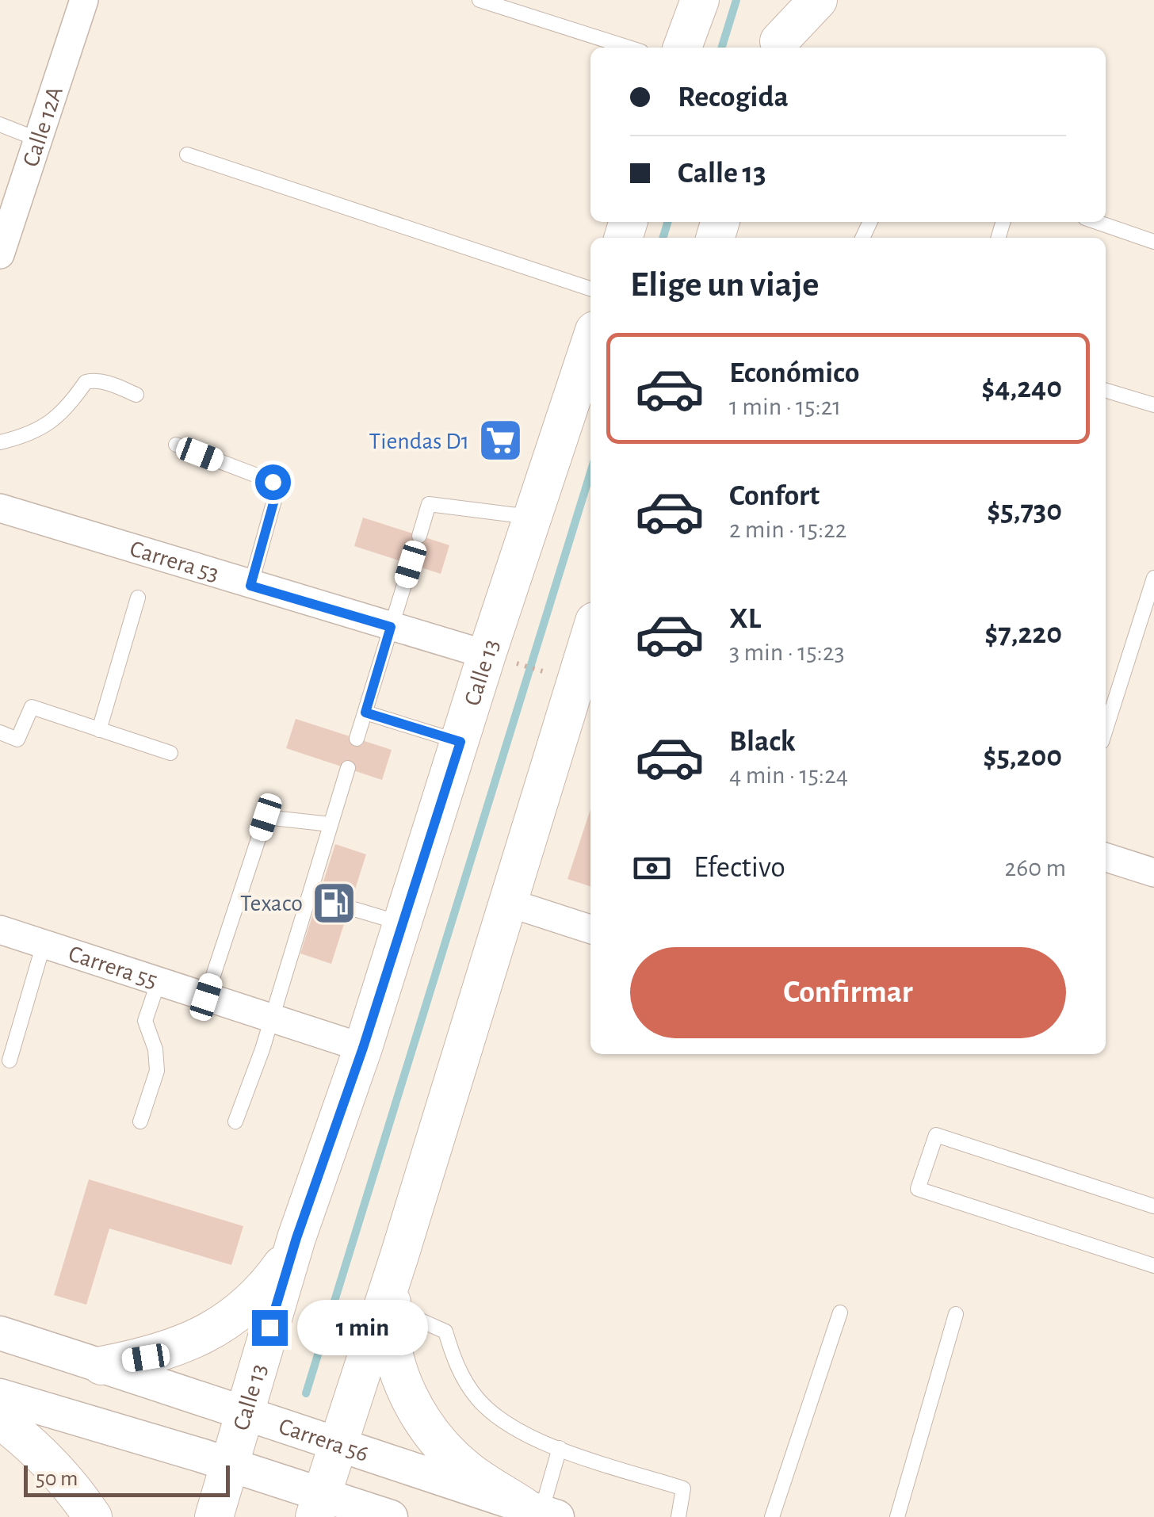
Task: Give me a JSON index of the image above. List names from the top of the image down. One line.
{"streets":{"main road":["Calle 13"],"street":["Calle 12A","Carrera 53","Carrera 55","Carrera 56"]},"crossings":[["Carrera 53","Calle 13"],["Calle 13","Carrera 55"],["Calle 13","Carrera 56"]],"places":{"supermarket":["Tiendas D1"],"fuel station":["Texaco"]},"scale_bar":"50 m","page":{"banner":["Recogida","Calle 13"],"heading":"Elige un viaje","list":[{"name":"Económico","note":"1 min · 15:21","value":"$4,240"},{"name":"Confort","note":"2 min · 15:22","value":"$5,730"},{"name":"XL","note":"3 min · 15:23","value":"$7,220"},{"name":"Black","note":"4 min · 15:24","value":"$5,200"}],"pay":["Efectivo","260 m"],"buttons":"Confirmar","bubble":"1 min","scale":"50 m"}}
